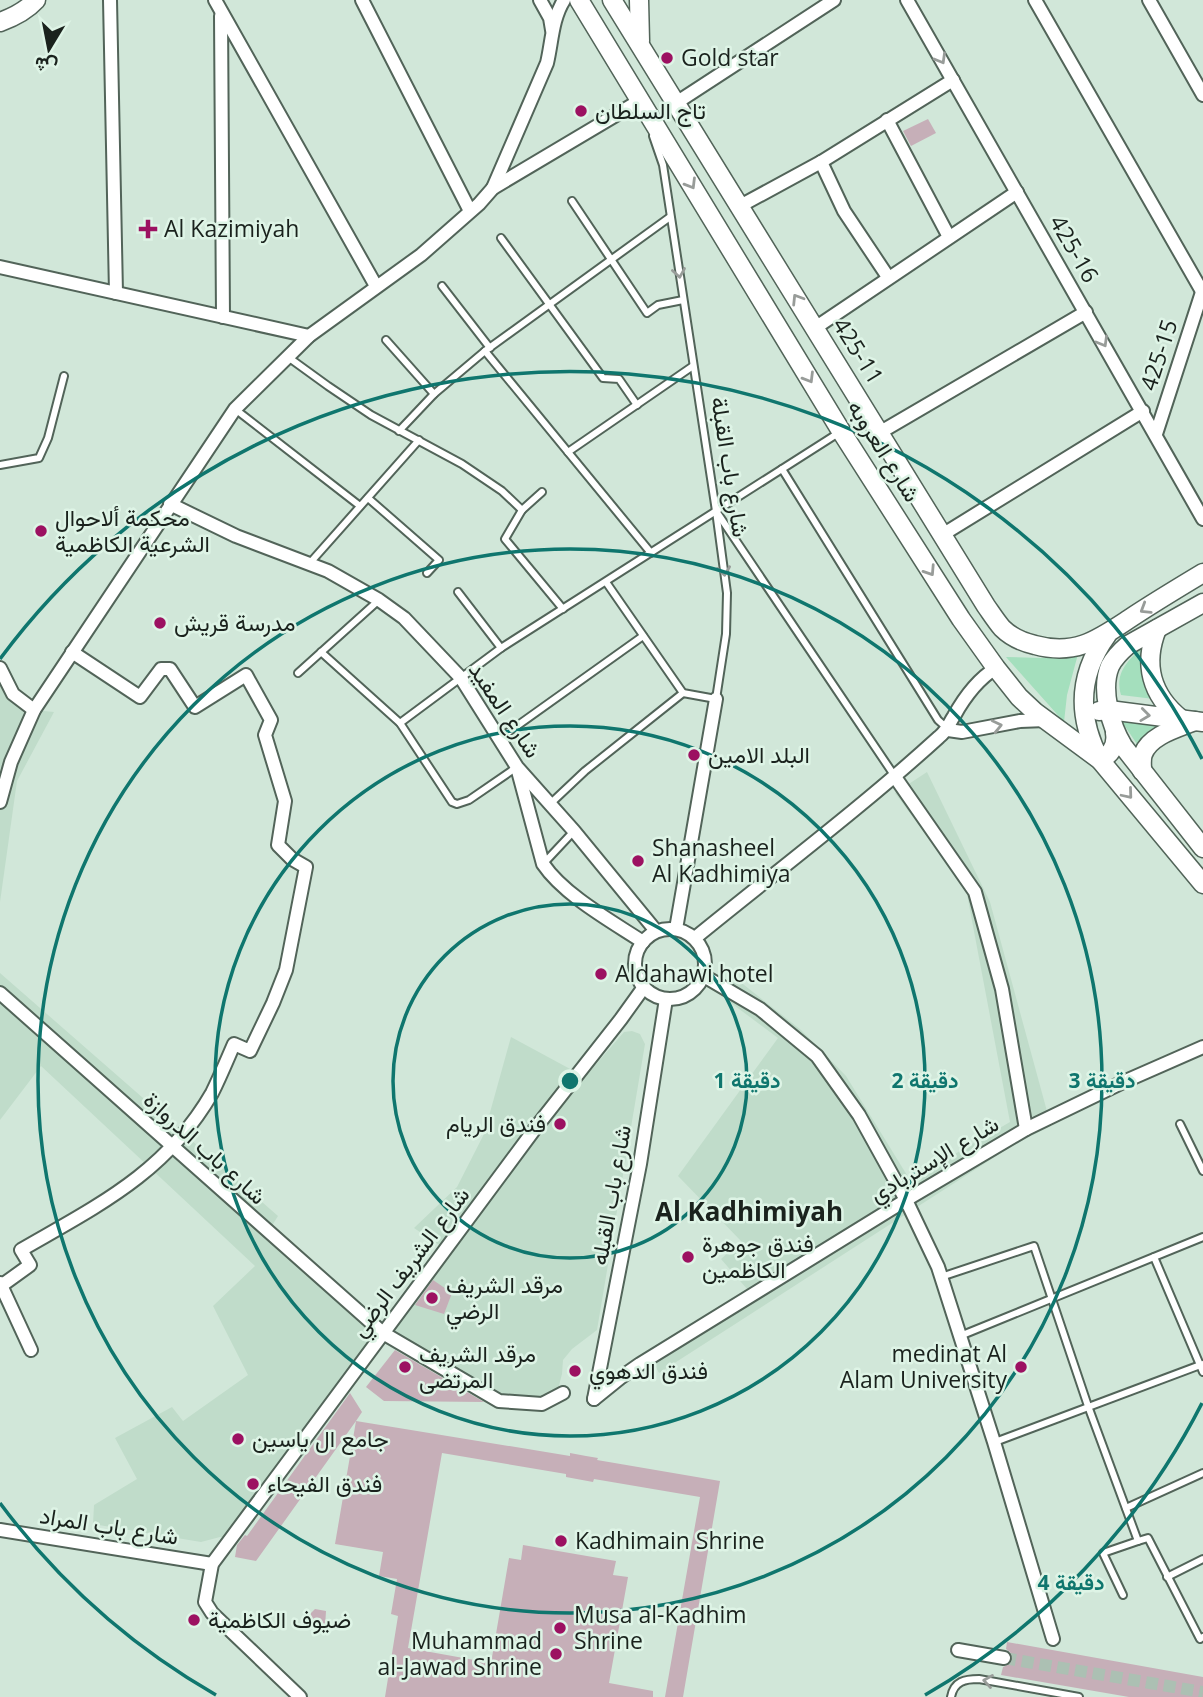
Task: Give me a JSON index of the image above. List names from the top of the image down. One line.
{"streets":{"street":["425-16","425-11","425-15","شارع العروبه","شارع باب القبلة","شارع المفيد","شارع باب الدروازة","شارع الإستربادي","شارع باب القبله","شارع الشريف الرضي","شارع باب المراد"]},"crossings":[["425-16","425-15"],["425-11","شارع العروبه"],["شارع العروبه","شارع باب القبلة"],["شارع باب القبلة","شارع المفيد"],["شارع باب القبلة","شارع باب القبله"],["شارع باب القبلة","شارع الشريف الرضي"],["شارع المفيد","شارع باب القبله"],["شارع المفيد","شارع الشريف الرضي"],["شارع باب الدروازة","شارع الشريف الرضي"],["شارع الإستربادي","شارع باب القبله"],["شارع باب القبله","شارع الشريف الرضي"],["شارع الشريف الرضي","شارع باب المراد"]],"one_way":["شارع العروبه"],"districts":["Al Kadhimiyah"],"places":{"other":["Gold star","تاج السلطان","محكمة ألاحوال الشرعية الكاظمية","مدرسة قريش","البلد الامين","Shanasheel Al Kadhimiya","Aldahawi hotel","فندق الريام","فندق جوهرة الكاظمين","مرقد الشريف الرضي","مرقد الشريف المرتضى","medinat Al Alam University","فندق الدهوي","جامع ال ياسين","فندق الفيحاء","Kadhimain Shrine","ضيوف الكاظمية","Musa al-Kadhim Shrine","Muhammad al-Jawad Shrine"],"health":["Al Kazimiyah"]},"north":"bottom","rings":["1 دقيقة","2 دقيقة","3 دقيقة","4 دقيقة"]}
